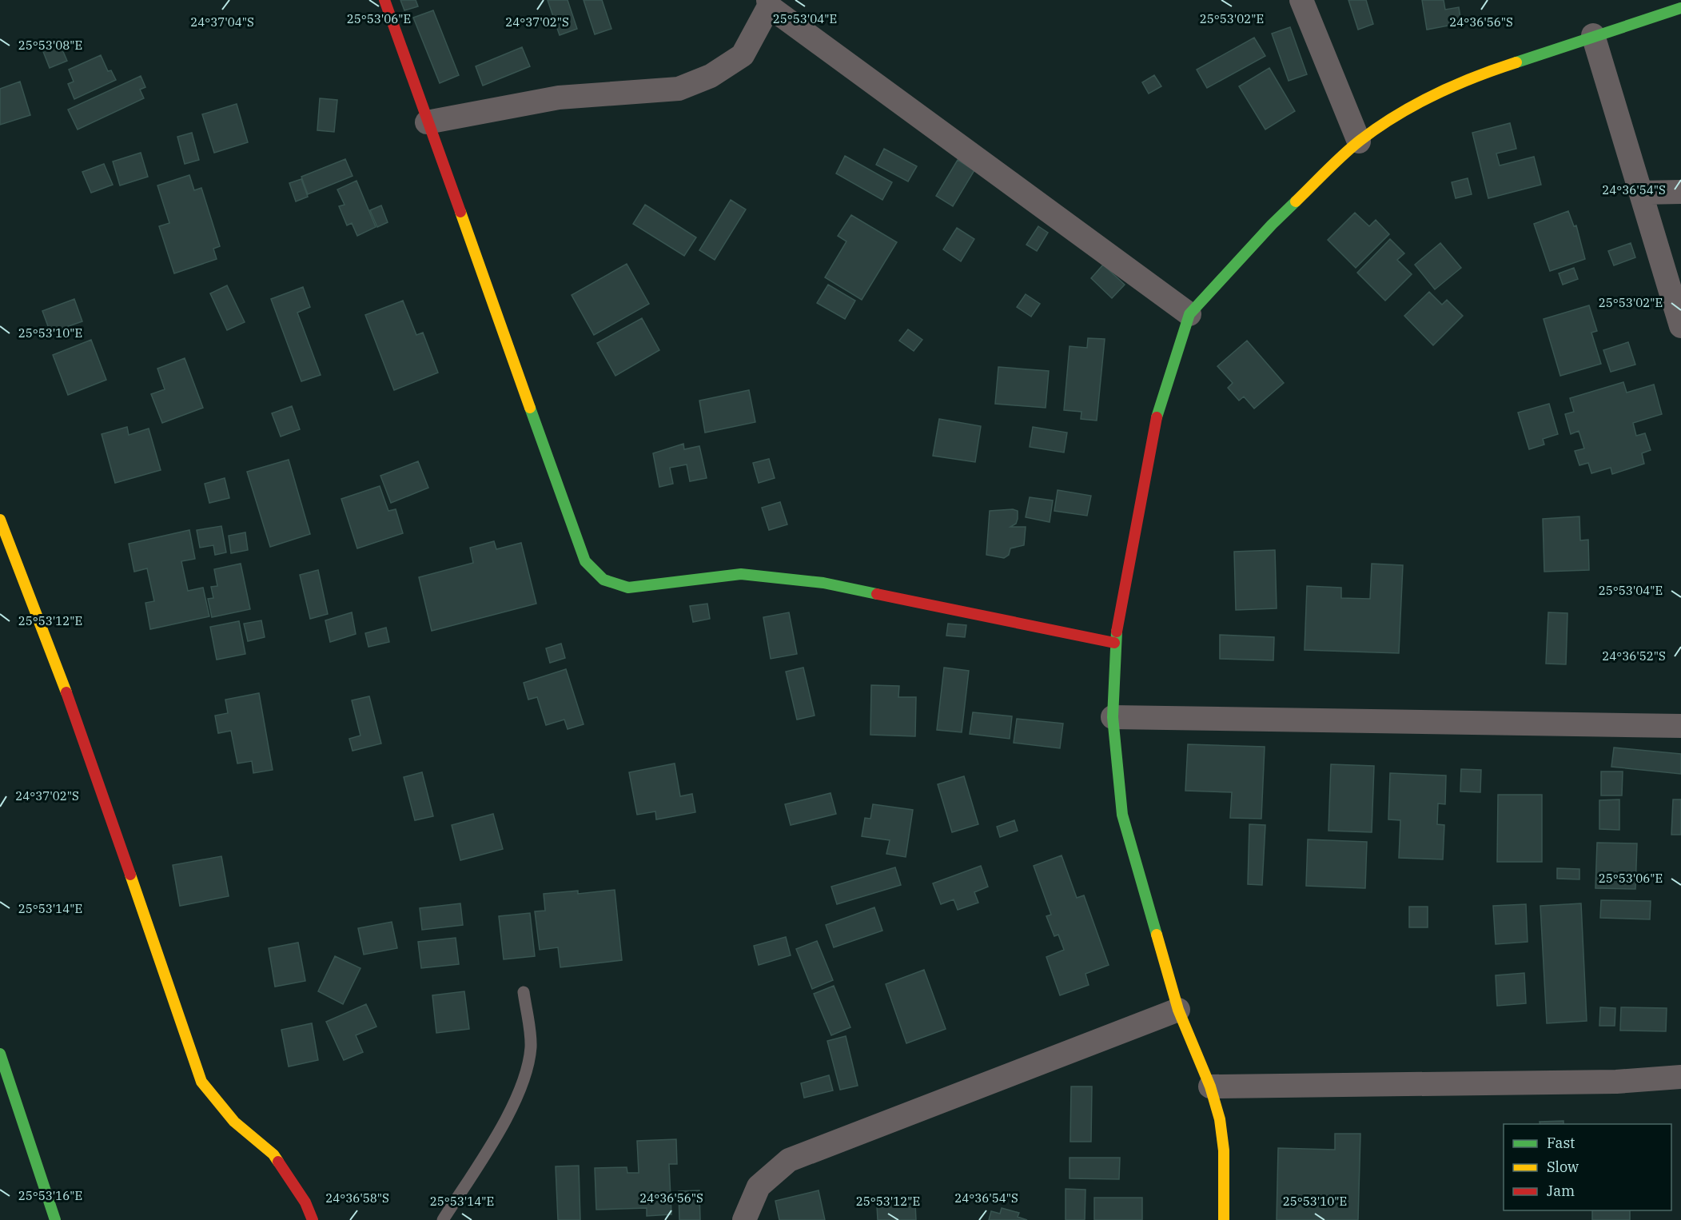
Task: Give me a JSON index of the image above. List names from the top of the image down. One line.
{"legend":["Fast","Slow","Jam"],"coordinates":["25°53'04\"E","25°53'06\"E","25°53'02\"E","24°36'56\"S","24°37'04\"S","24°37'02\"S","25°53'08\"E","24°36'54\"S","25°53'10\"E","25°53'12\"E","24°36'52\"S","25°53'14\"E","25°53'16\"E","24°36'58\"S"]}
